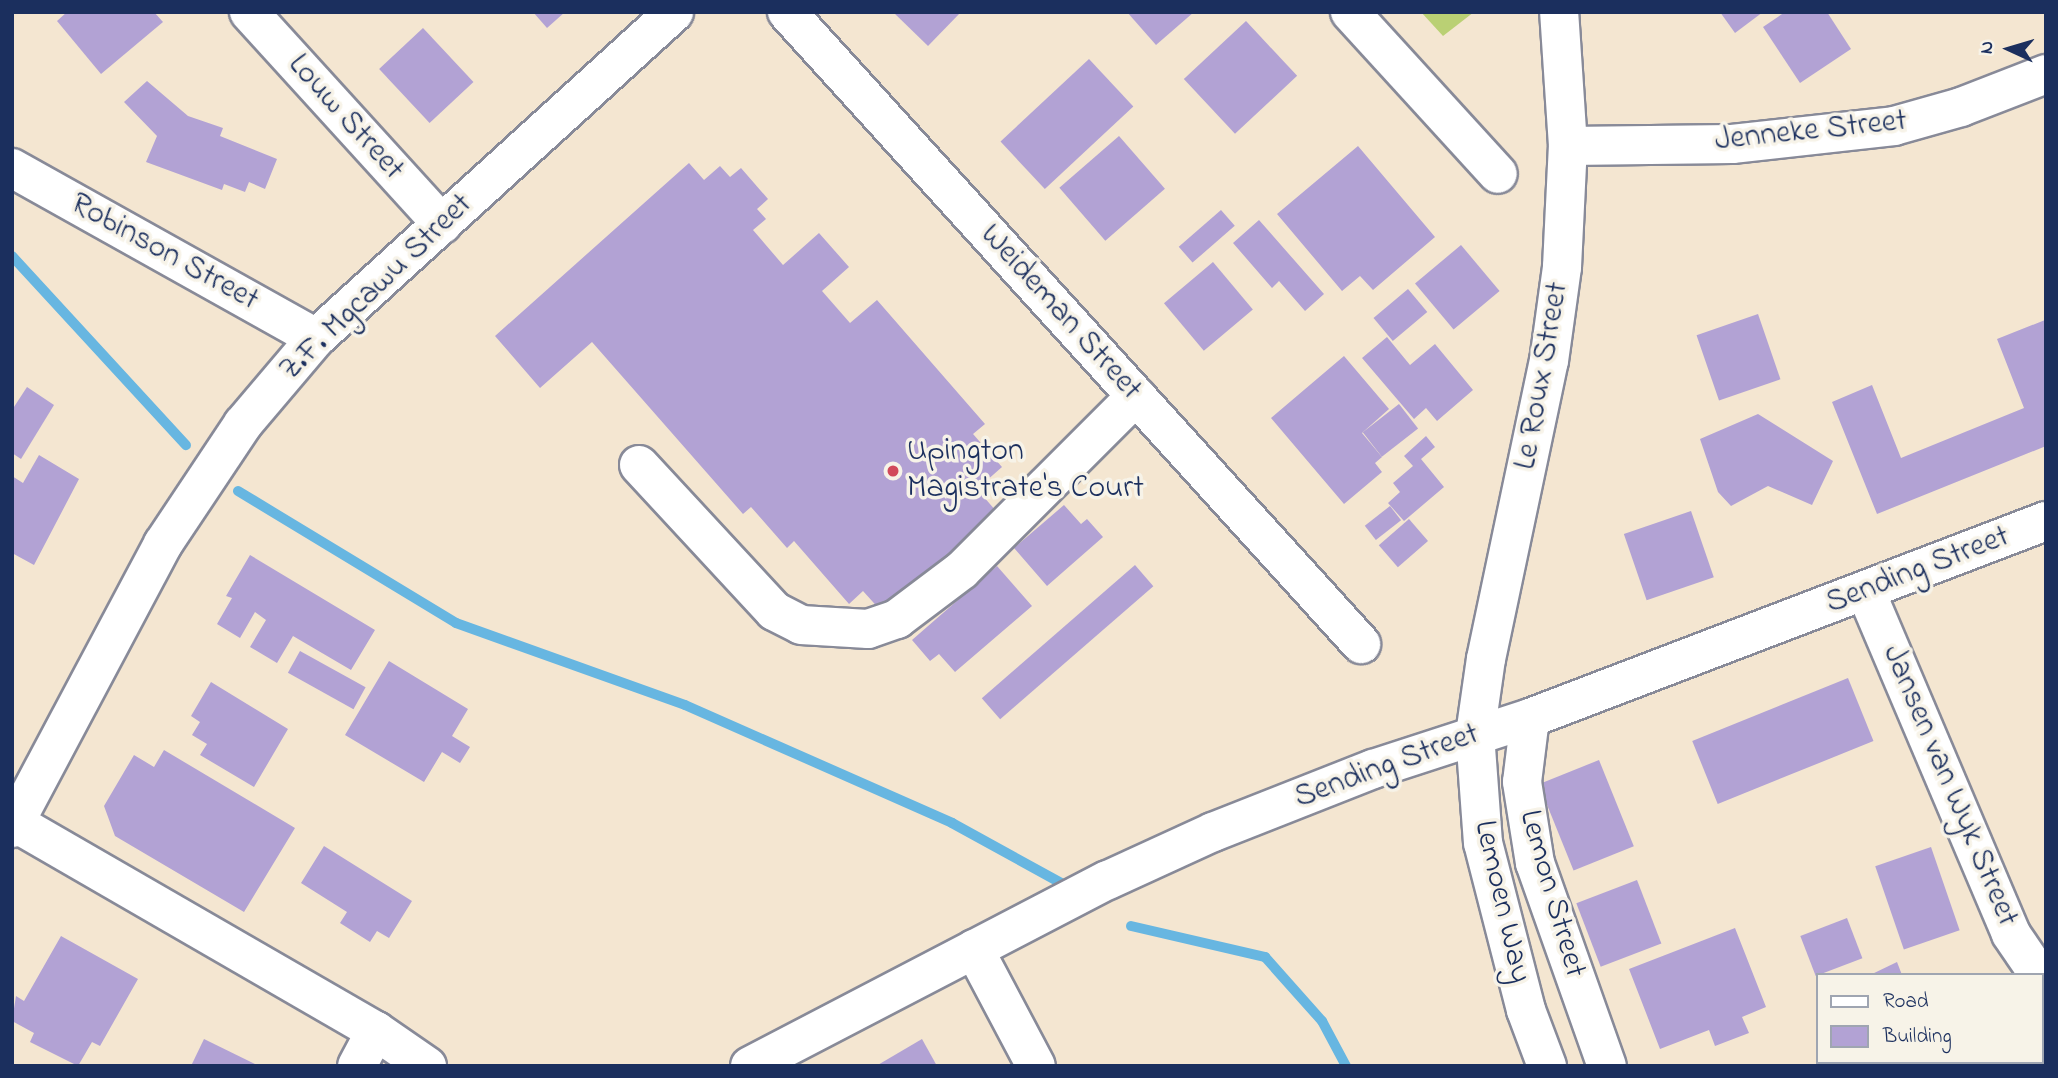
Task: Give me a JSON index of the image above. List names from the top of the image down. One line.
{"streets":{"main road":["Louw Street","Jenneke Street","Robinson Street","Z.F. Mgcawu Street","Weideman Street","Le Roux Street","Sending Street","Jansen van Wyk Street","Lemon Street","Lemoen Way"]},"crossings":[["Louw Street","Z.F. Mgcawu Street"],["Jenneke Street","Le Roux Street"],["Robinson Street","Z.F. Mgcawu Street"],["Le Roux Street","Sending Street"],["Le Roux Street","Lemoen Way"],["Sending Street","Jansen van Wyk Street"],["Sending Street","Lemon Street"],["Sending Street","Lemoen Way"]],"places":["Upington Magistrate's Court"],"legend":["Road","Building"],"north":"left"}
